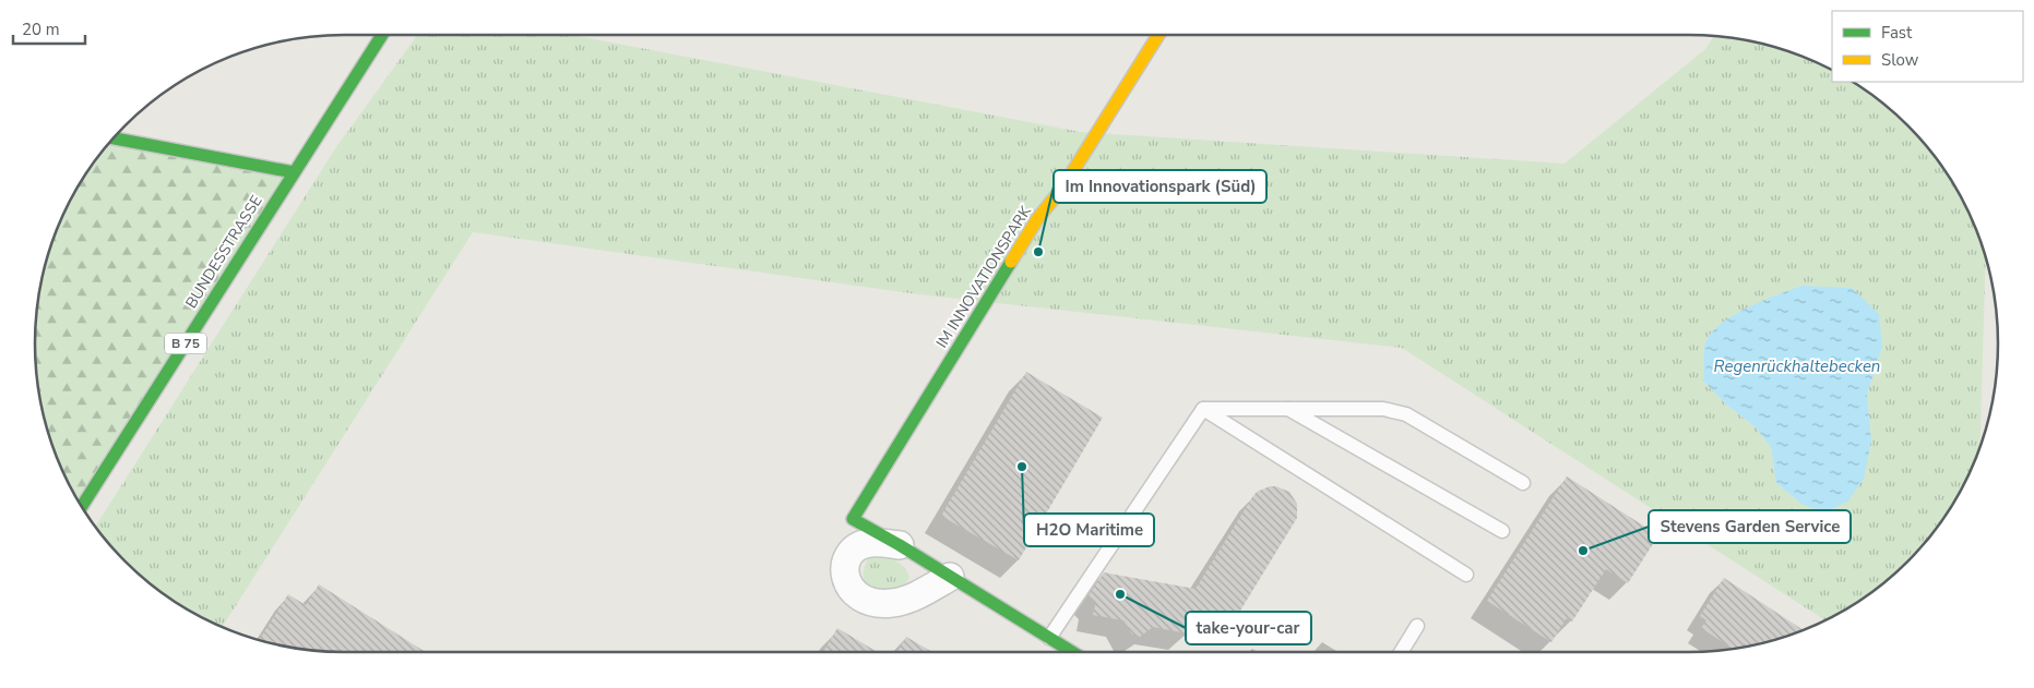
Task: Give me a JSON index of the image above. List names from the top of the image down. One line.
{"streets":{"street":["BUNDESSTRASSE","IM INNOVATIONSPARK","B 75"]},"crossings":[["BUNDESSTRASSE","B 75"]],"water":["Regenrückhaltebecken"],"places":["Im Innovationspark (Süd)","H2O Maritime","Stevens Garden Service","take-your-car"],"legend":["Fast","Slow"],"scale_bar":"20 m"}
